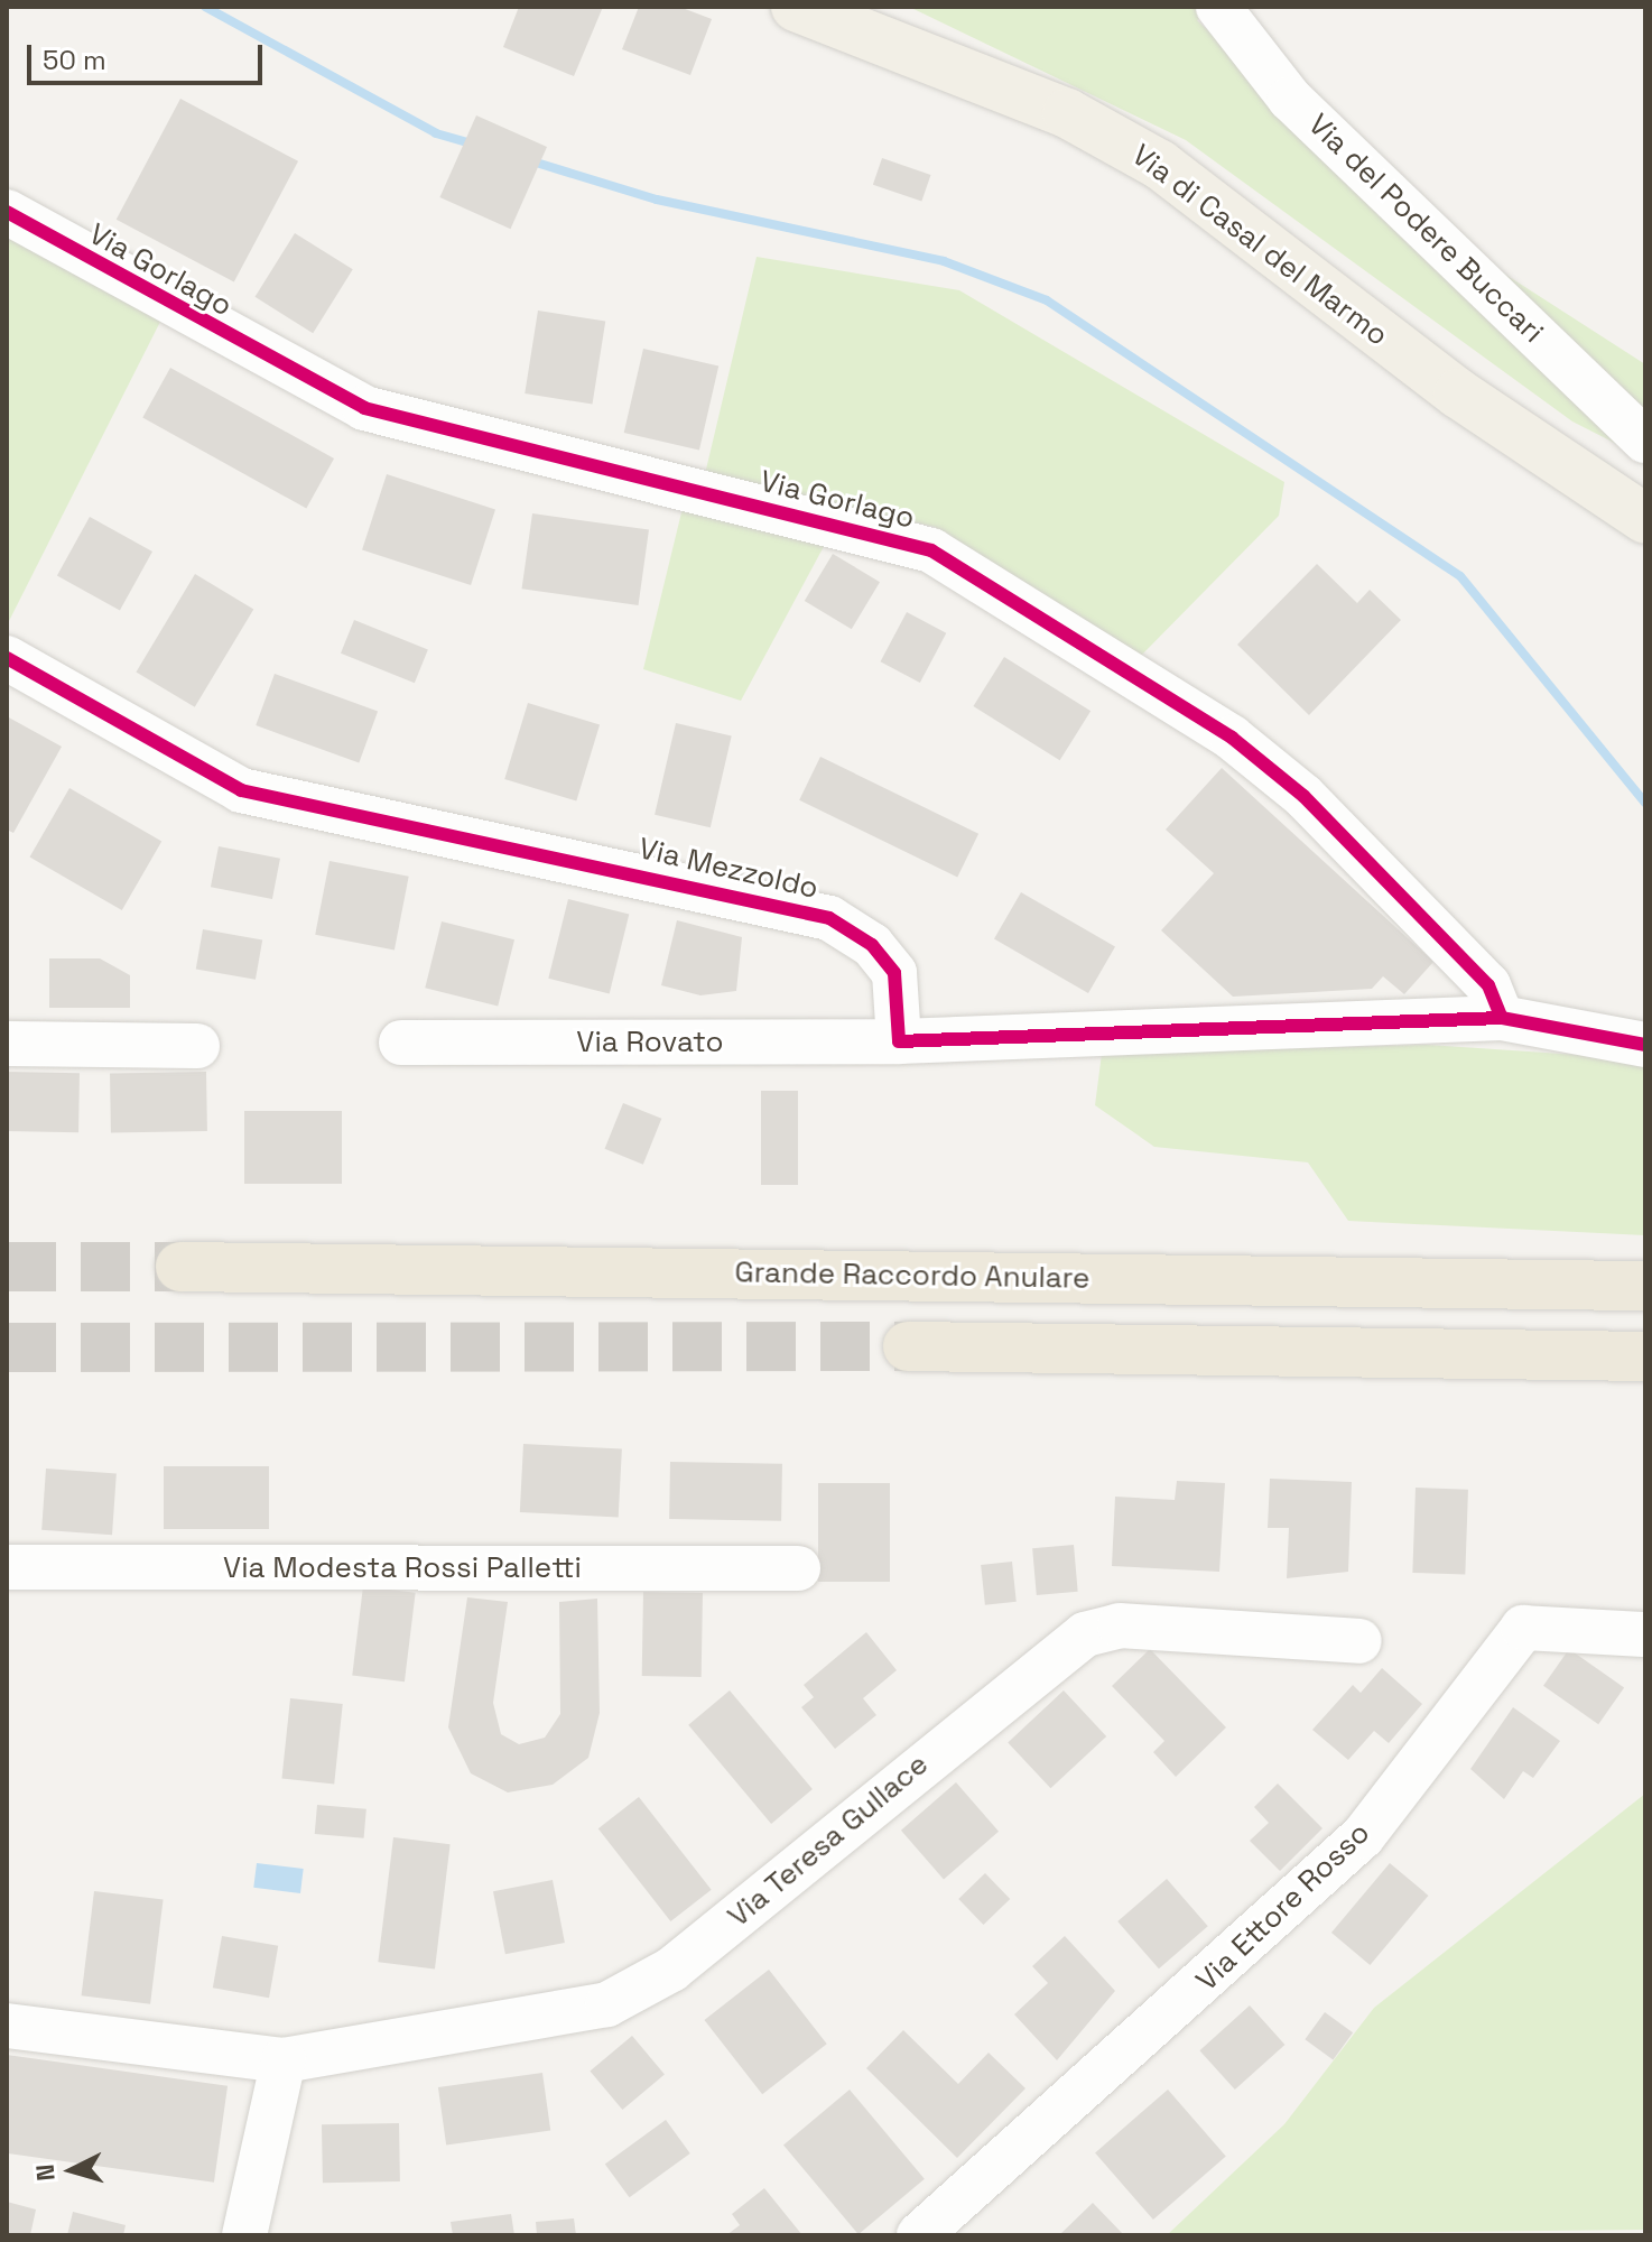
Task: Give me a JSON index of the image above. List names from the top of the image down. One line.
{"streets":{"highway":["Grande Raccordo Anulare"],"main road":["Via di Casal del Marmo"],"street":["Via del Podere Buccari","Via Gorlago","Via Mezzoldo","Via Rovato","Via Modesta Rossi Palletti","Via Teresa Gullace","Via Ettore Rosso"]},"crossings":[["Via Mezzoldo","Via Rovato"]],"scale_bar":"50 m","north":"left"}
